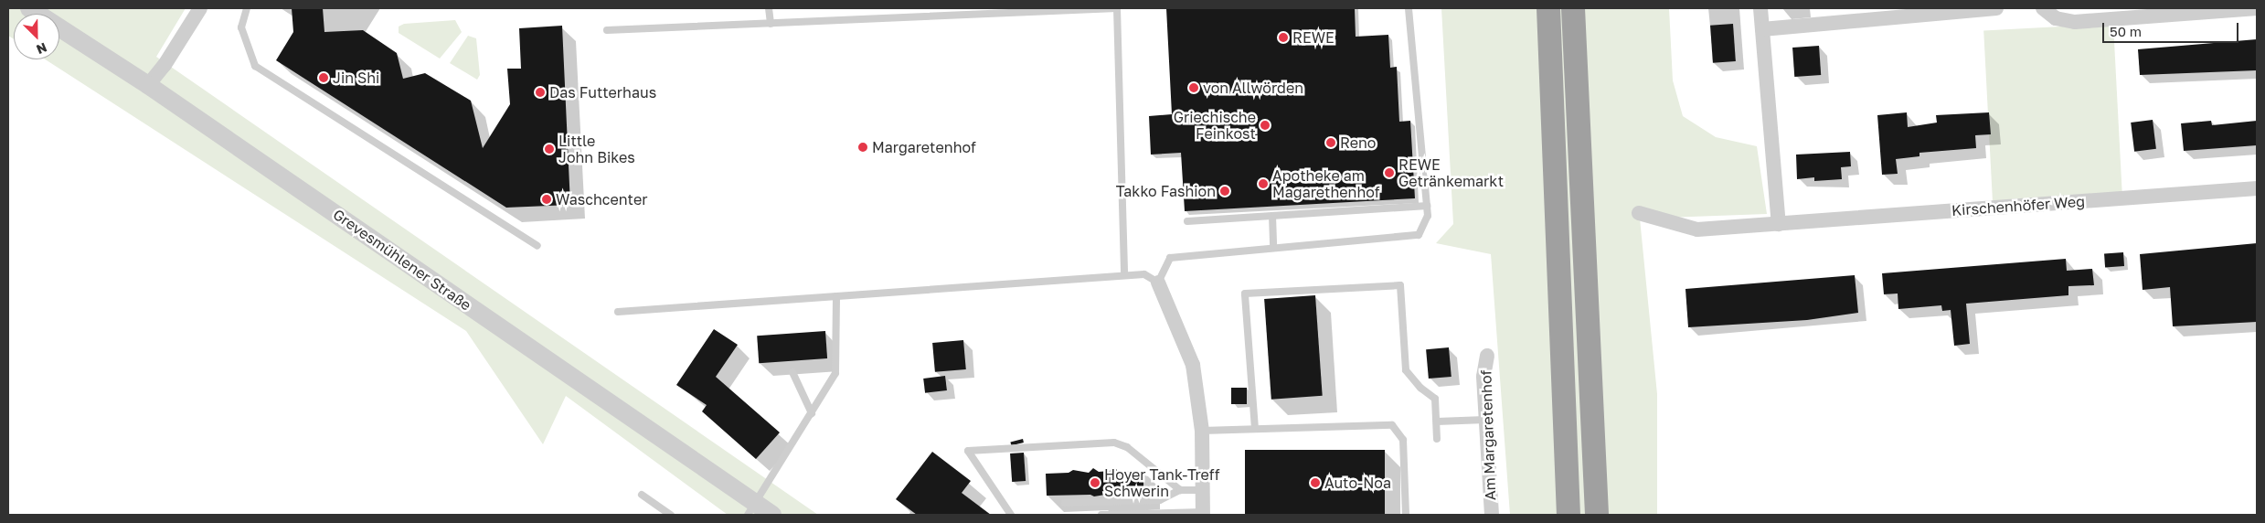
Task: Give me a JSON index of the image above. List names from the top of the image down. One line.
{"streets":{"street":["Kirschenhöfer Weg","Grevesmühlener Straße","Am Margaretenhof"]},"places":["REWE","Jin Shi","von Allwörden","Das Futterhaus","Griechische Feinkost","Reno","Margaretenhof","Little John Bikes","REWE Getränkemarkt","Apotheke am Magarethenhof","Takko Fashion","Waschcenter","Hoyer Tank-Treff Schwerin","Auto-Noa"],"scale_bar":"50 m","north":"bottom right"}
